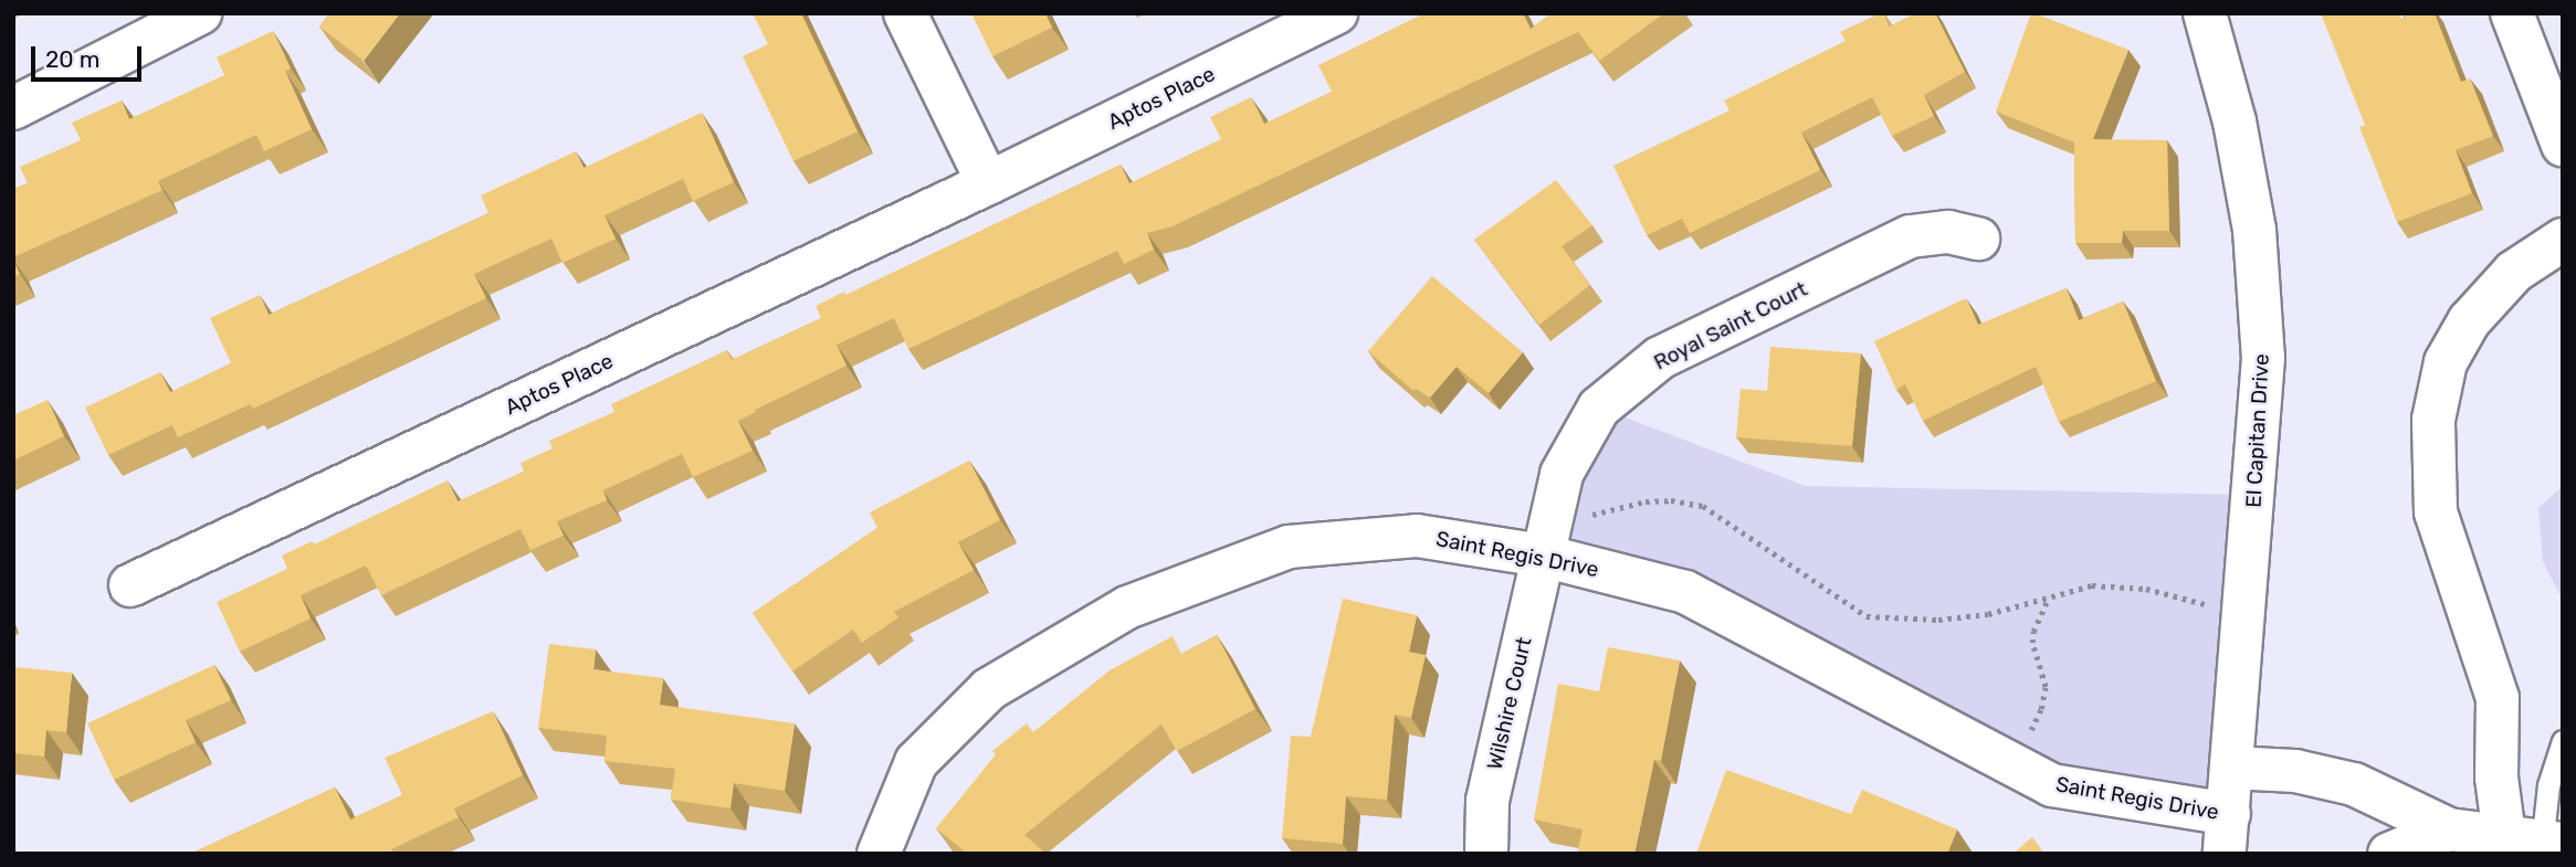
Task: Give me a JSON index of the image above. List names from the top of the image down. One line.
{"streets":{"street":["Aptos Place","Royal Saint Court","El Capitan Drive","Saint Regis Drive","Wilshire Court"]},"crossings":[["Royal Saint Court","Saint Regis Drive"],["Royal Saint Court","Wilshire Court"],["El Capitan Drive","Saint Regis Drive"],["Saint Regis Drive","Wilshire Court"]],"scale_bar":"20 m"}
